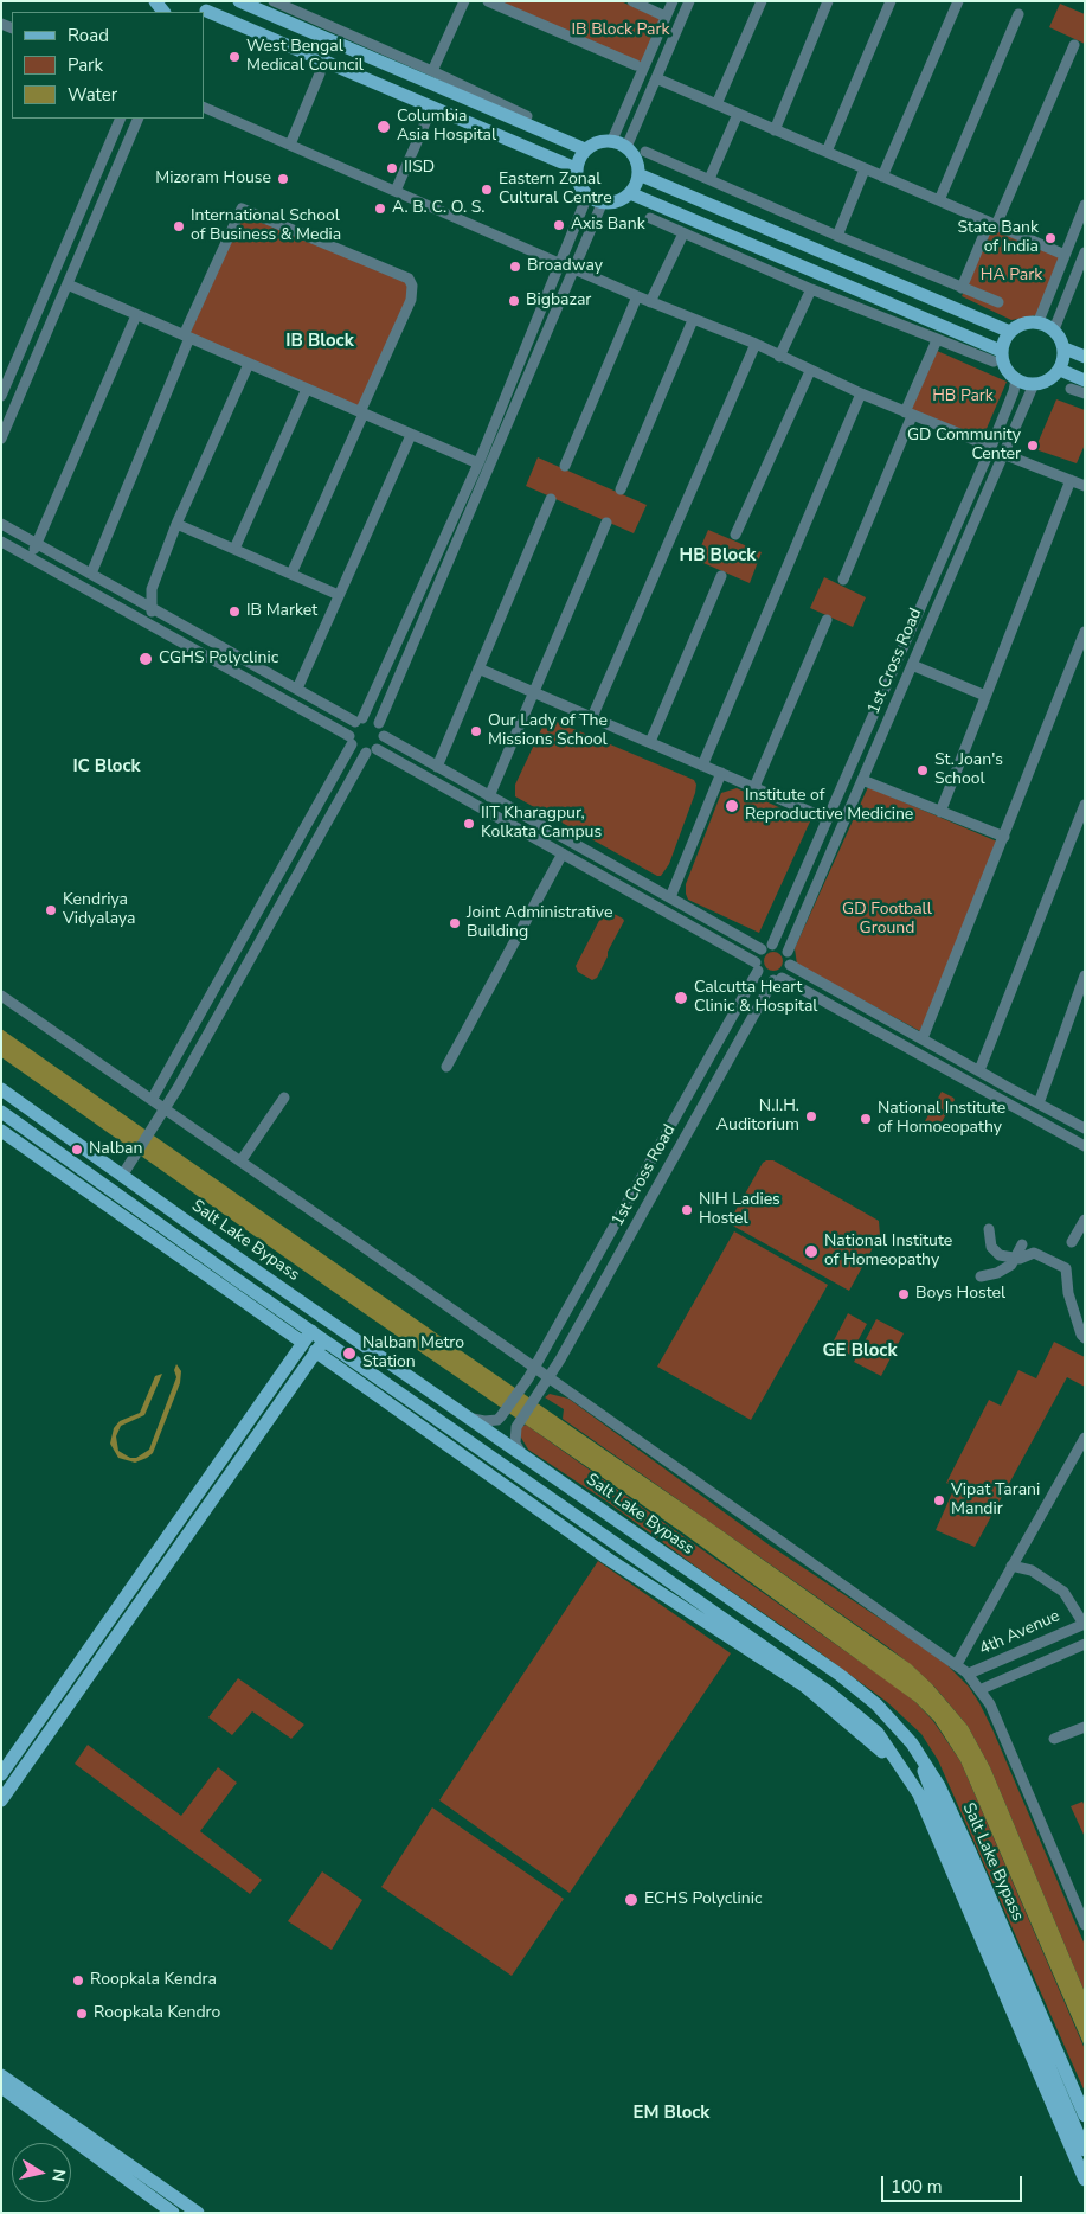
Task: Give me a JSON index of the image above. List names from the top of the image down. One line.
{"streets":{"main road":["Salt Lake Bypass"],"street":["1st Cross Road","4th Avenue"]},"crossings":[["1st Cross Road","Salt Lake Bypass"]],"districts":["IB Block","HB Block","IC Block","GE Block","EM Block"],"parks":["IB Block Park","HA Park","HB Park","GD Football Ground"],"places":["West Bengal Medical Council","Columbia Asia Hospital","IISD","Mizoram House","Eastern Zonal Cultural Centre","A. B. C. O. S.","Axis Bank","International School of Business & Media","State Bank of India","Broadway","Bigbazar","GD Community Center","IB Market","CGHS Polyclinic","Our Lady of The Missions School","St. Joan's School","Institute of Reproductive Medicine","IIT Kharagpur, Kolkata Campus","Kendriya Vidyalaya","Joint Administrative Building","Calcutta Heart Clinic & Hospital","N.I.H. Auditorium","National Institute of Homoeopathy","Nalban","NIH Ladies Hostel","National Institute of Homeopathy","Boys Hostel","Nalban Metro Station","Vipat Tarani Mandir","ECHS Polyclinic","Roopkala Kendra","Roopkala Kendro"],"legend":["Road","Park","Water"],"scale_bar":"100 m","north":"right"}
